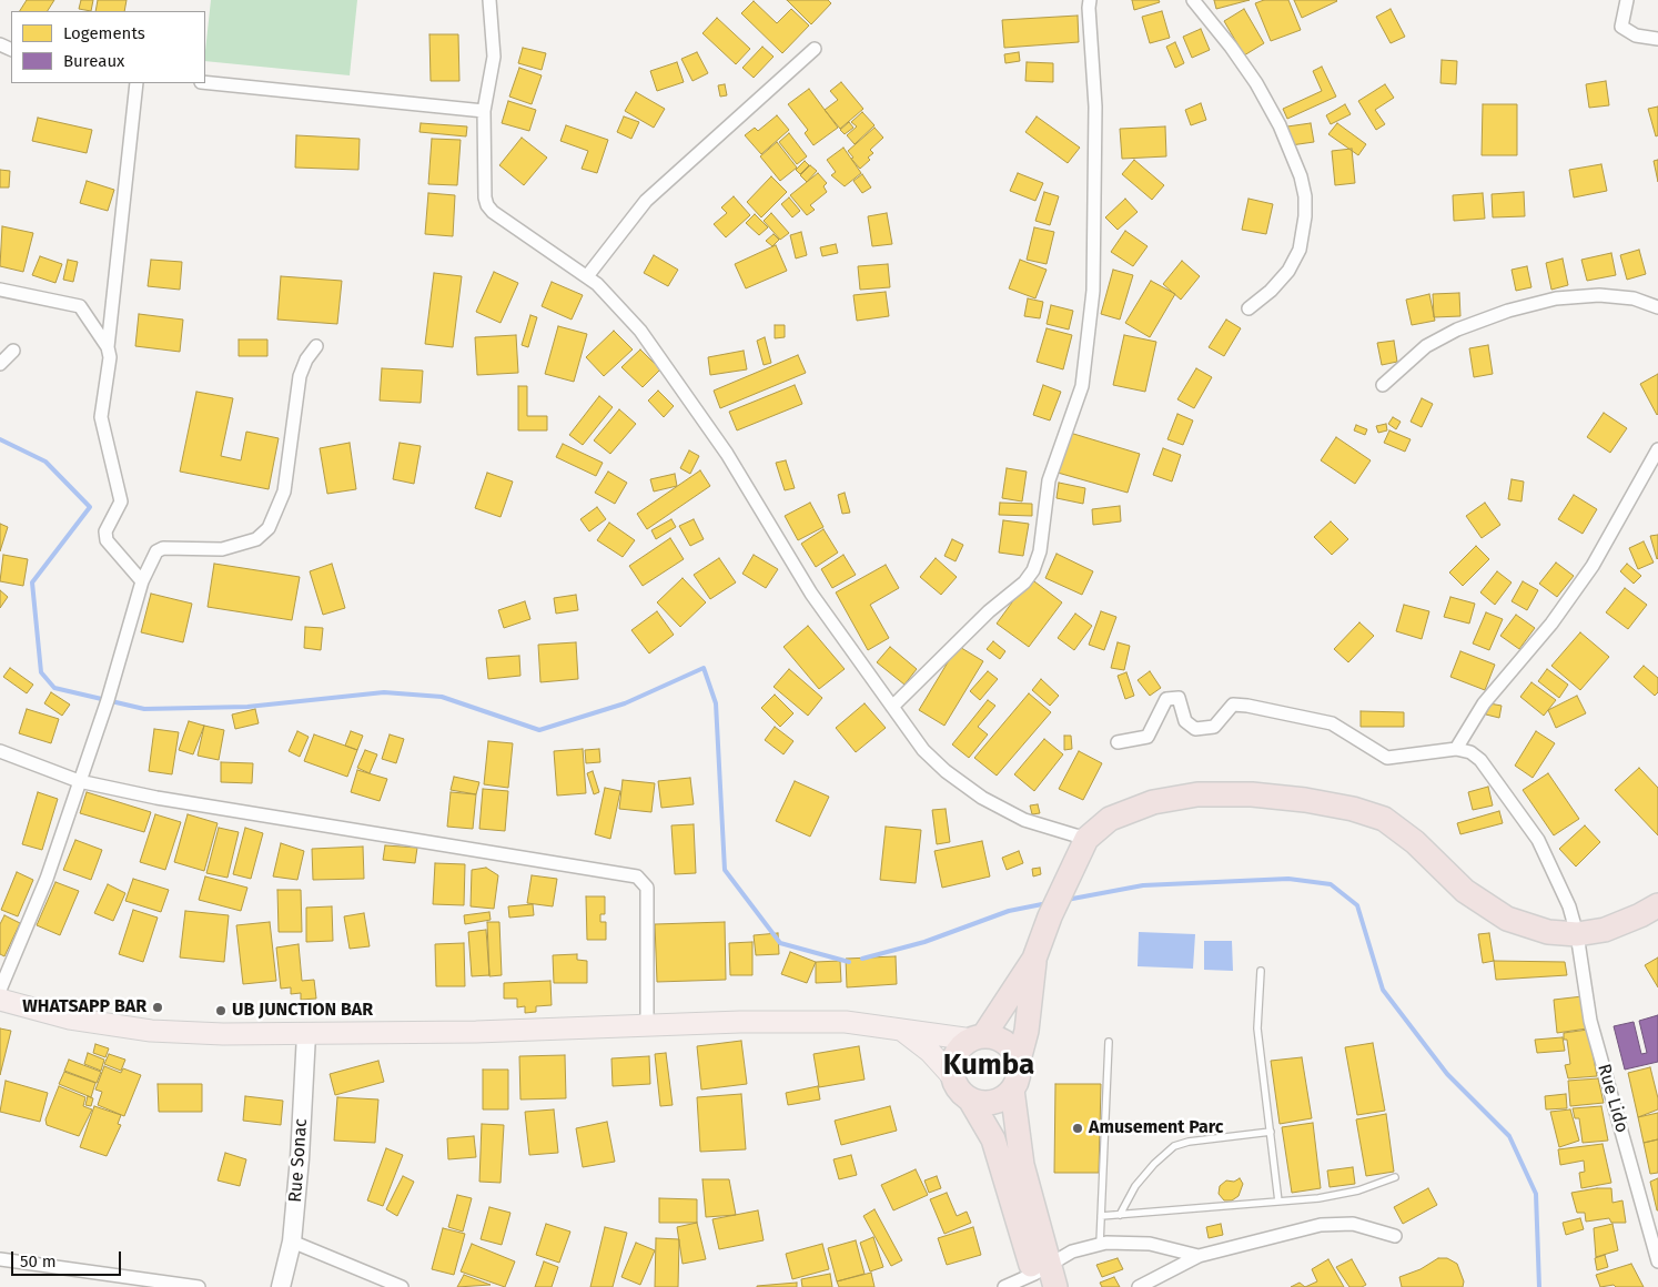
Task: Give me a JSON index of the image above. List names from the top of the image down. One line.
{"streets":{"street":["Rue Lido","Rue Sonac"]},"districts":["Kumba"],"places":["WHATSAPP BAR","UB JUNCTION BAR","Amusement Parc"],"legend":["Logements","Bureaux"],"scale_bar":"50 m"}
